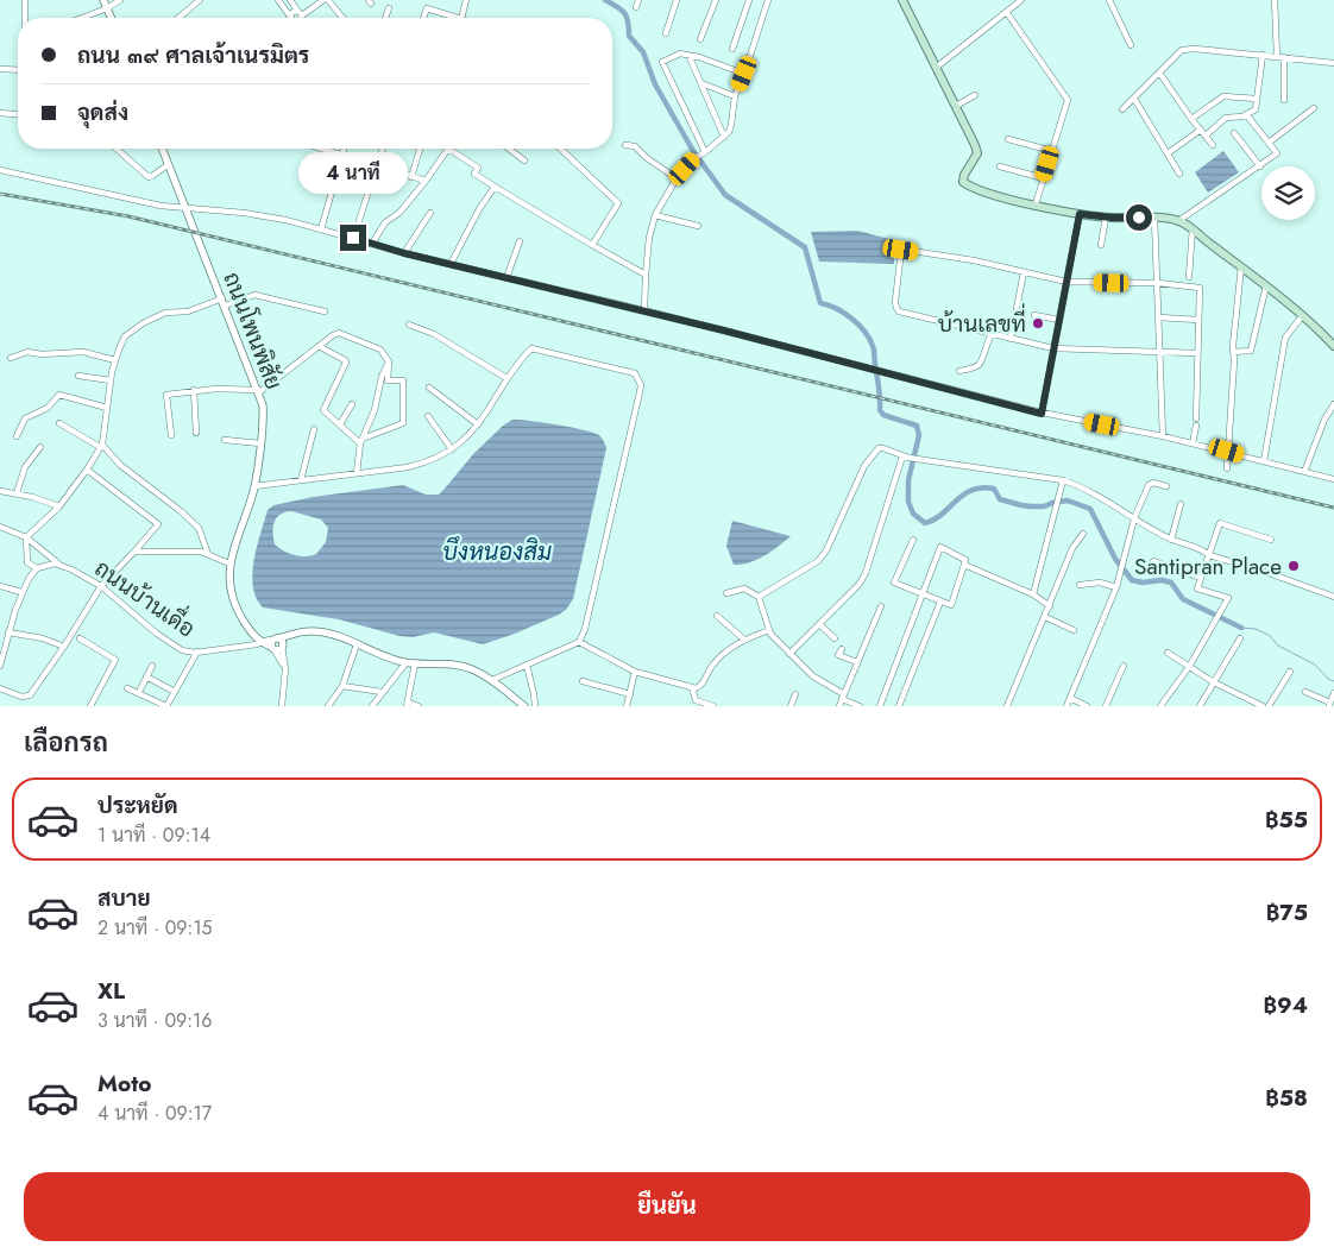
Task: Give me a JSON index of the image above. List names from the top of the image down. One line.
{"streets":{"street":["ถนนโพนพิสัย","ถนนบ้านเดื่อ"]},"crossings":[["ถนนโพนพิสัย","ถนนบ้านเดื่อ"]],"water":["บึงหนองสิม"],"places":["บ้านเลขที่","Santipran Place"],"page":{"banner":["ถนน ๓๙ ศาลเจ้าเนรมิตร","จุดส่ง"],"bubble":"4 นาที","heading":"เลือกรถ","list":[{"name":"ประหยัด","note":"1 นาที · 09:14","value":"฿55"},{"name":"สบาย","note":"2 นาที · 09:15","value":"฿75"},{"name":"XL","note":"3 นาที · 09:16","value":"฿94"},{"name":"Moto","note":"4 นาที · 09:17","value":"฿58"}],"buttons":"ยืนยัน"}}
